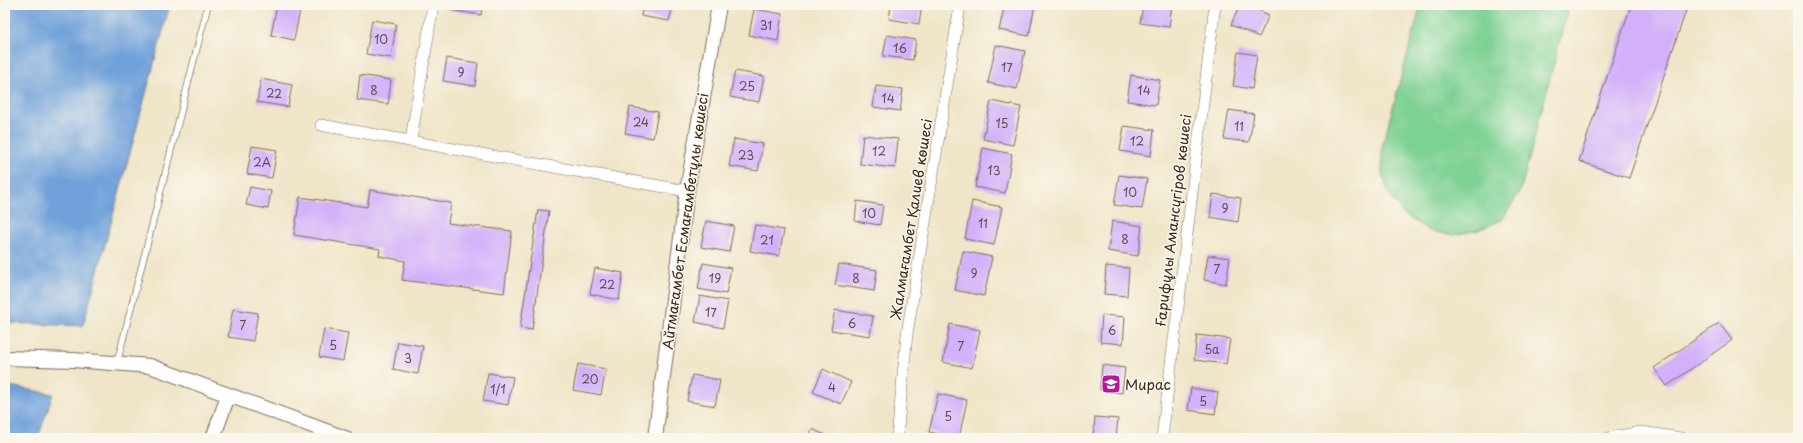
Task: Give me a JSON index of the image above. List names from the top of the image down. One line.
{"streets":{"street":["Жалмағамбет Қалиев көшесі","Ғарифұлы Амансүгіров көшесі","Айтмағамбет Есмағамбетұлы көшесі"]},"places":{"school or university":["Мирас"]},"house_numbers":["31","10","16","17","9","25","8","14","22","14","24","15","11","12","12","23","2А","13","10","9","10","11","8","21","7","9","19","8","22","17","6","7","6","5","7","5а","3","20","4","1/1","5","5"]}
